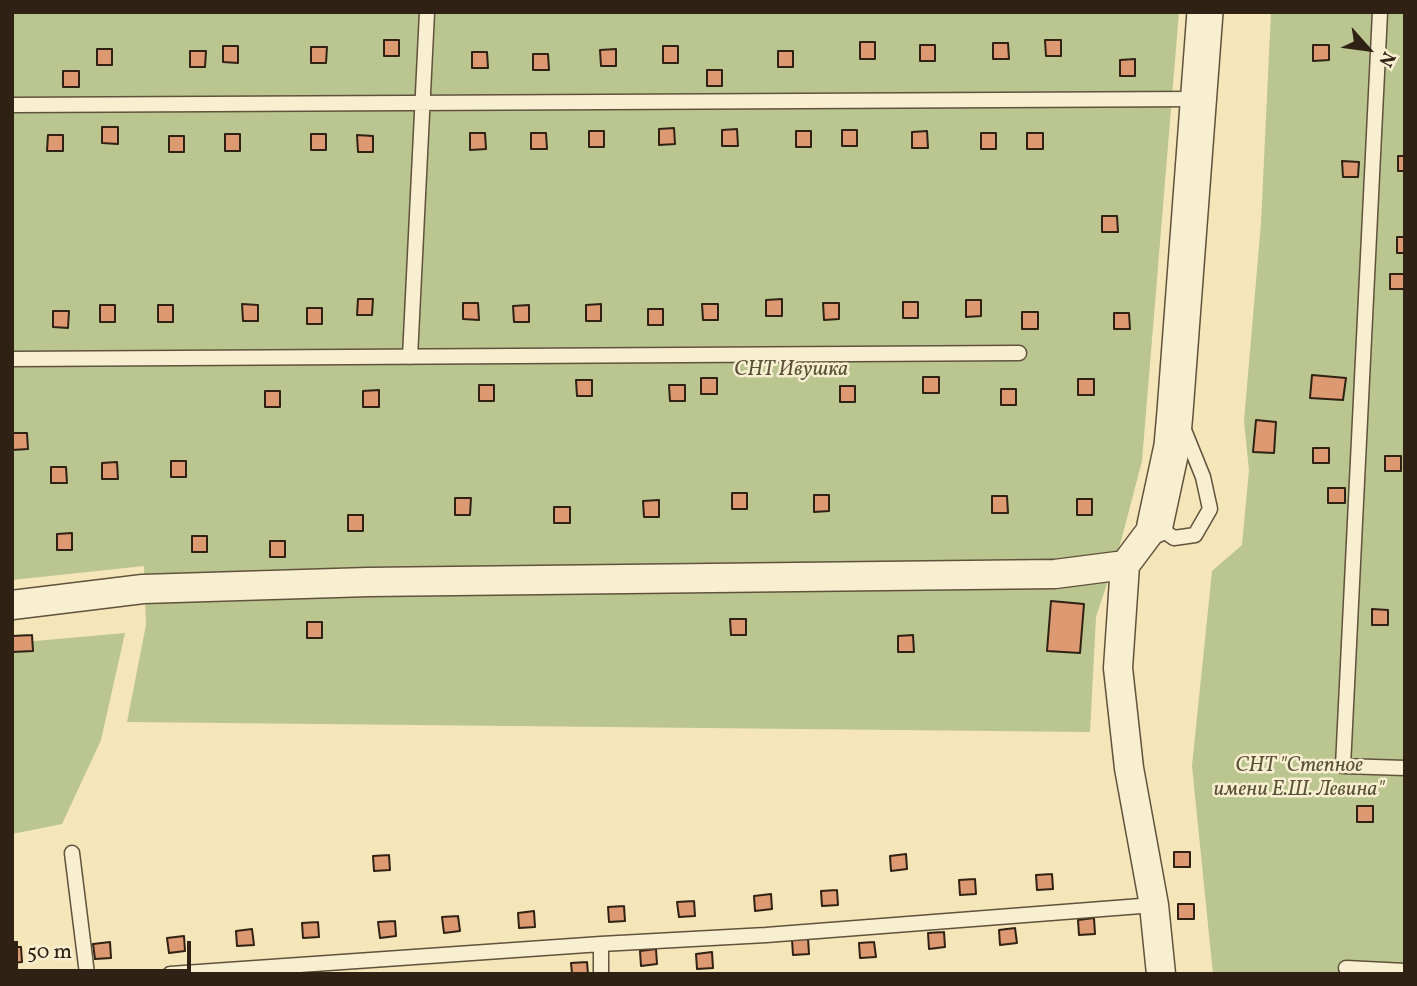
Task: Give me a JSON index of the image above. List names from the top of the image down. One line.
{"parks":["СНТ Ивушка","СНТ \"Степное имени Е.Ш. Левина\""],"scale_bar":"50 m","north":"bottom right"}
